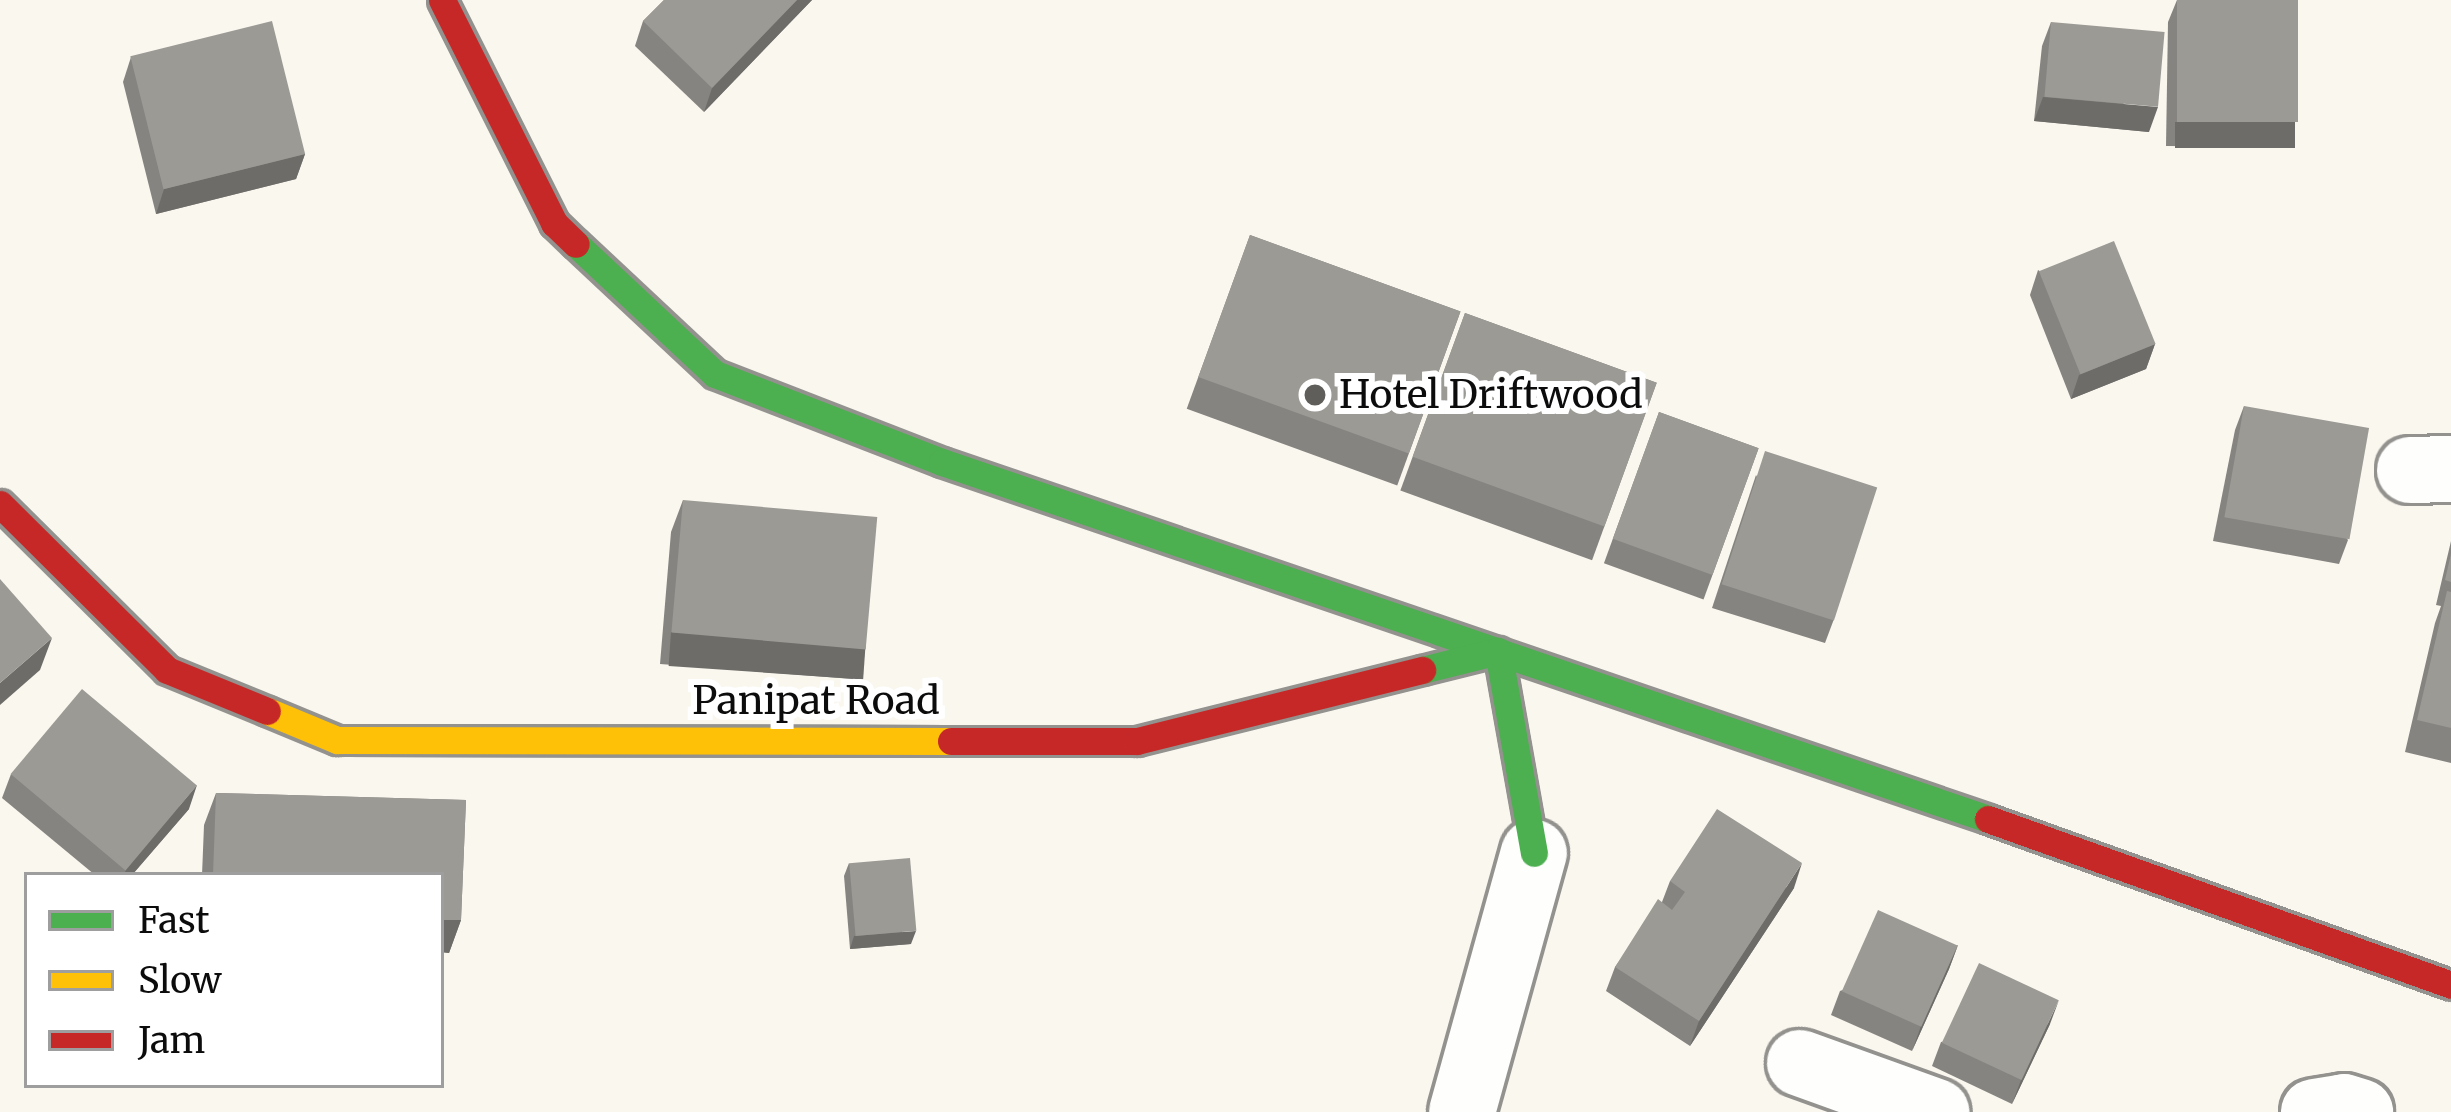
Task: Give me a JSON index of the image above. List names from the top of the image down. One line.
{"streets":{"main road":["Panipat Road"]},"places":["Hotel Driftwood"],"legend":["Fast","Slow","Jam"]}
